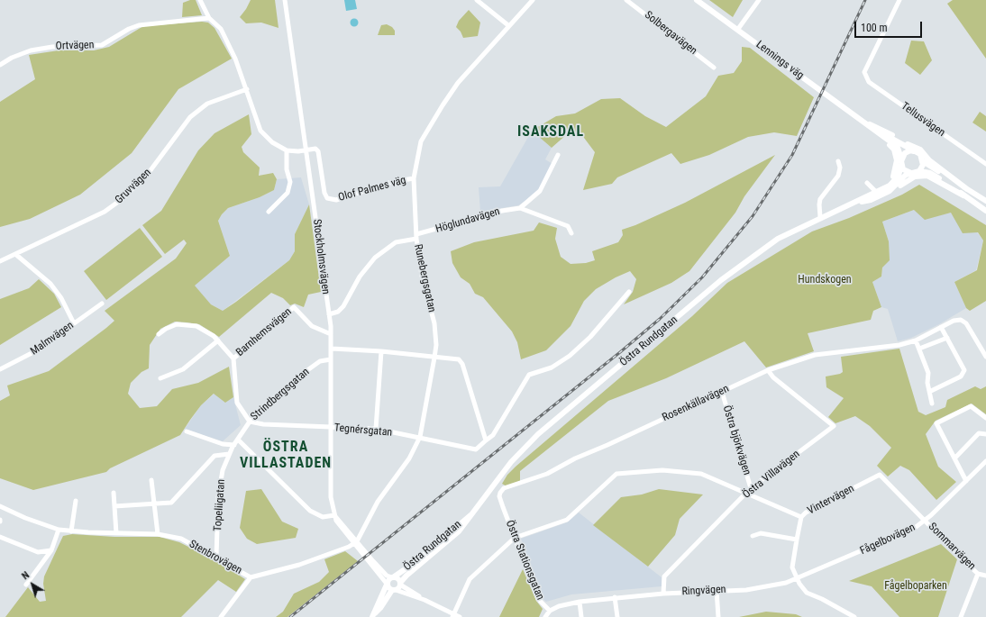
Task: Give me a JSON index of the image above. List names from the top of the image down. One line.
{"streets":{"main road":["Lennings väg","Östra Rundgatan"],"street":["Solbergavägen","Ortvägen","Tellusvägen","Gruvvägen","Olof Palmes väg","Höglundavägen","Stockholmsvägen","Runebergsgatan","Barnhemsvägen","Malmvägen","Strindbergsgatan","Rosenkällavägen","Tegnérsgatan","Östra björkvägen","Östra Villavägen","Vintervägen","Topeliigatan","Fågelbovägen","Sommarvägen","Stenbrovägen","Östra Stationsgatan","Ringvägen"]},"crossings":[["Lennings väg","Östra Rundgatan"],["Olof Palmes väg","Stockholmsvägen"],["Olof Palmes väg","Runebergsgatan"],["Höglundavägen","Stockholmsvägen"],["Höglundavägen","Runebergsgatan"],["Stockholmsvägen","Barnhemsvägen"],["Stockholmsvägen","Strindbergsgatan"],["Stockholmsvägen","Tegnérsgatan"],["Runebergsgatan","Tegnérsgatan"],["Runebergsgatan","Stenbrovägen"],["Barnhemsvägen","Strindbergsgatan"],["Barnhemsvägen","Tegnérsgatan"],["Strindbergsgatan","Tegnérsgatan"],["Strindbergsgatan","Topeliigatan"],["Rosenkällavägen","Östra björkvägen"],["Rosenkällavägen","Östra Villavägen"],["Rosenkällavägen","Östra Stationsgatan"],["Östra björkvägen","Östra Villavägen"],["Östra Villavägen","Ringvägen"],["Vintervägen","Fågelbovägen"],["Vintervägen","Sommarvägen"],["Vintervägen","Ringvägen"],["Topeliigatan","Stenbrovägen"],["Fågelbovägen","Sommarvägen"],["Fågelbovägen","Ringvägen"],["Östra Stationsgatan","Ringvägen"]],"districts":["ISAKSDAL","ÖSTRA VILLASTADEN"],"parks":["Hundskogen","Fågelboparken"],"scale_bar":"100 m","north":"top left"}
